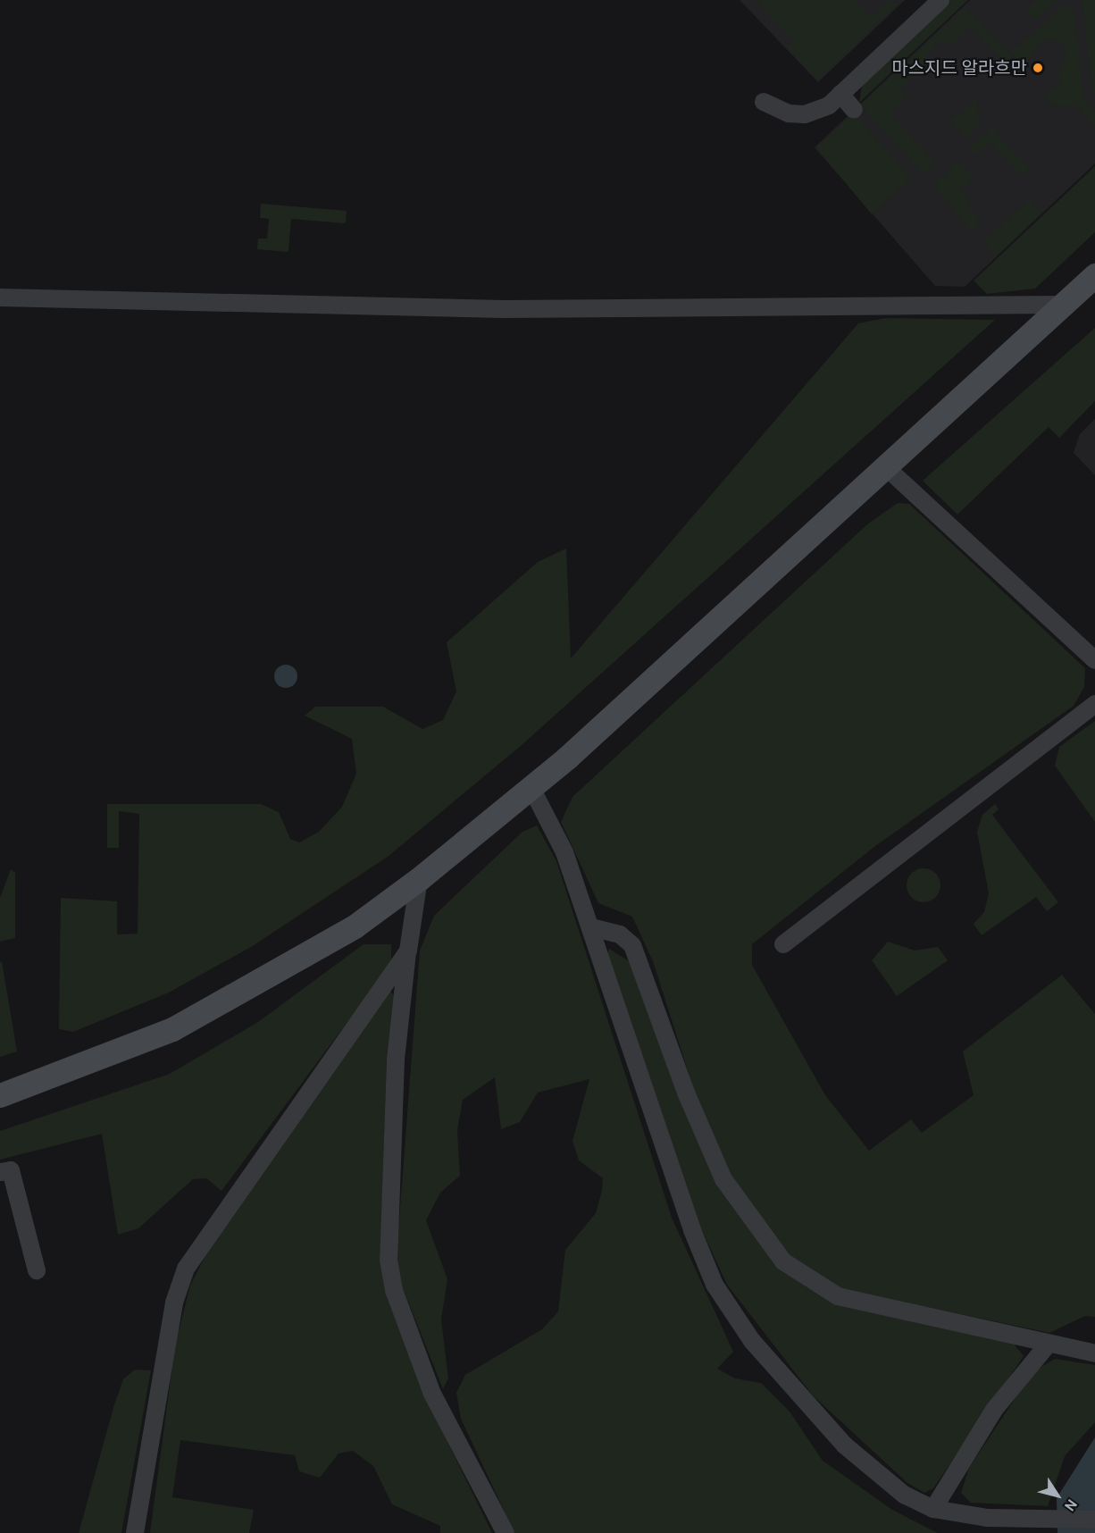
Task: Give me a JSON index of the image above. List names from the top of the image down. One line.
{"places":["마스지드 알라흐만"],"north":"bottom right"}
